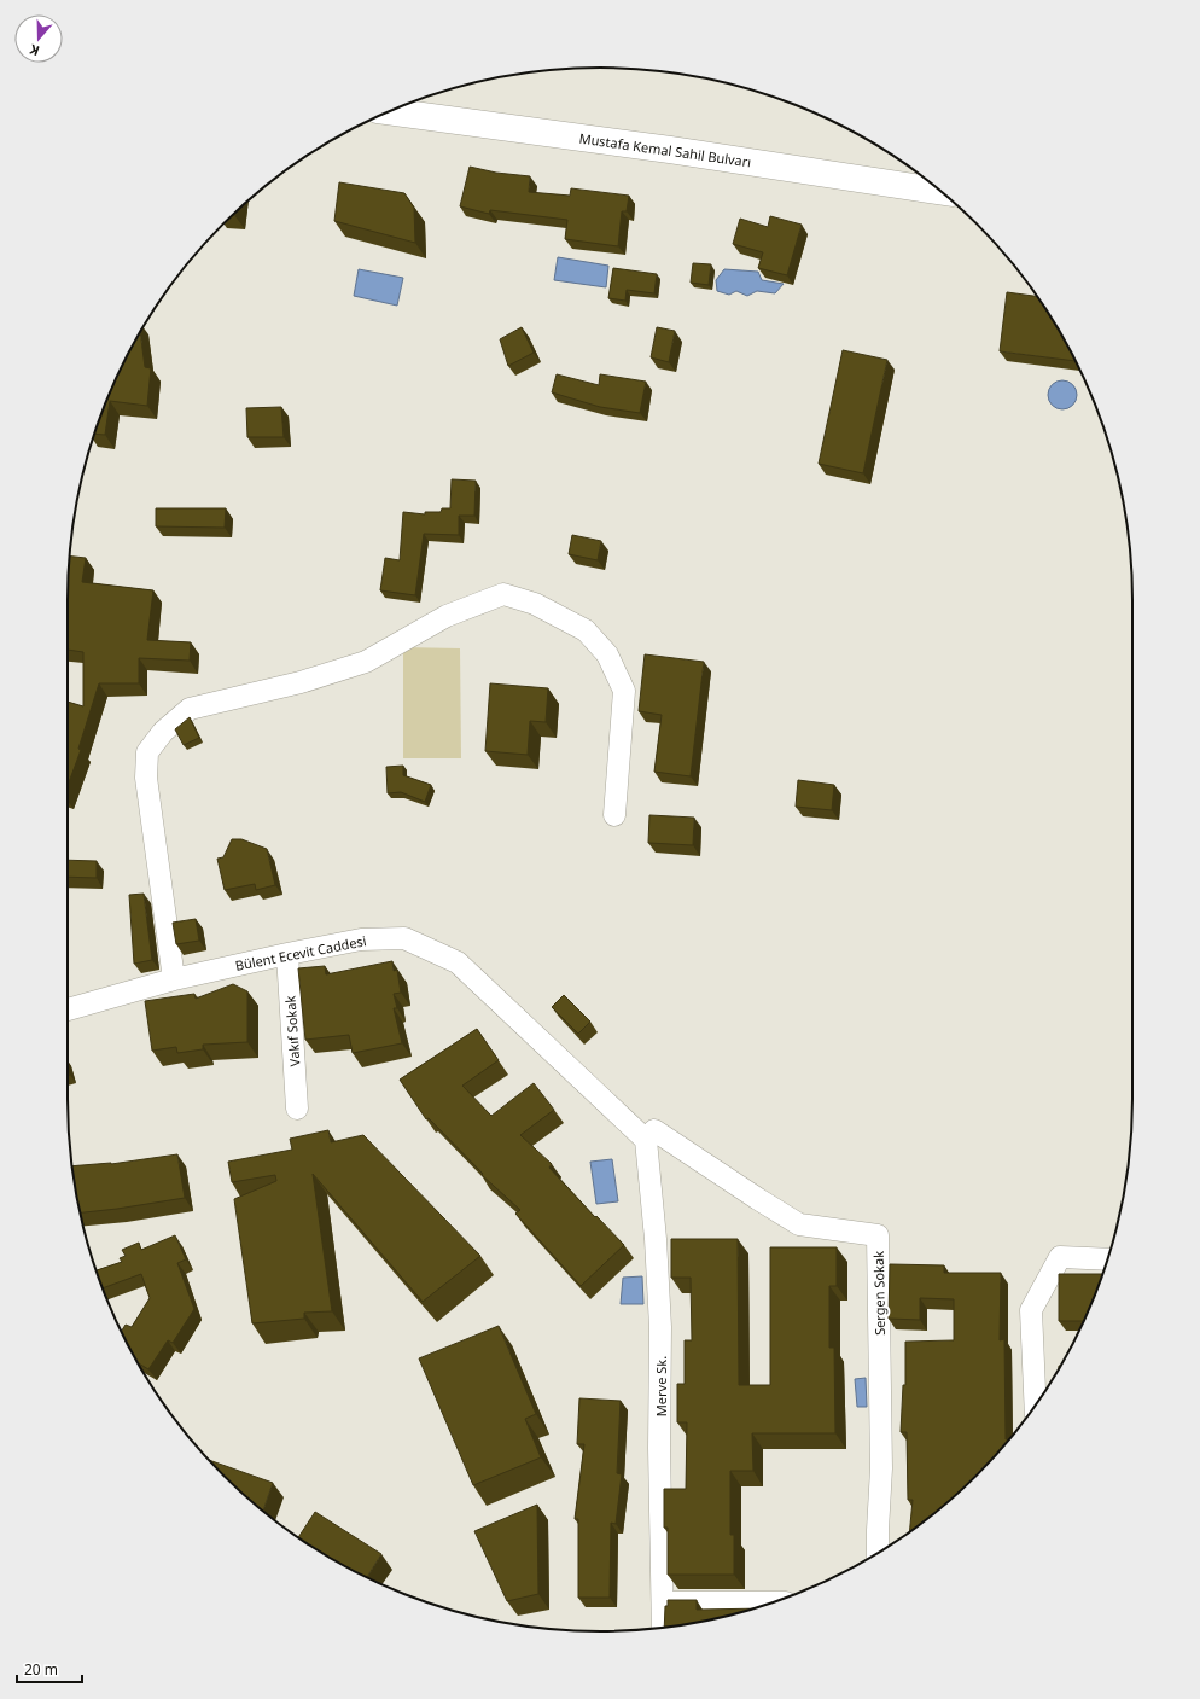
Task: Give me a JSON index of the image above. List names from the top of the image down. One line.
{"streets":{"main road":["Mustafa Kemal Sahil Bulvarı"],"street":["Bülent Ecevit Caddesi","Vakıf Sokak","Sergen Sokak","Merve Sk."]},"crossings":[["Bülent Ecevit Caddesi","Vakıf Sokak"],["Bülent Ecevit Caddesi","Sergen Sokak"],["Bülent Ecevit Caddesi","Merve Sk."],["Sergen Sokak","Merve Sk."]],"scale_bar":"20 m","north":"bottom"}
